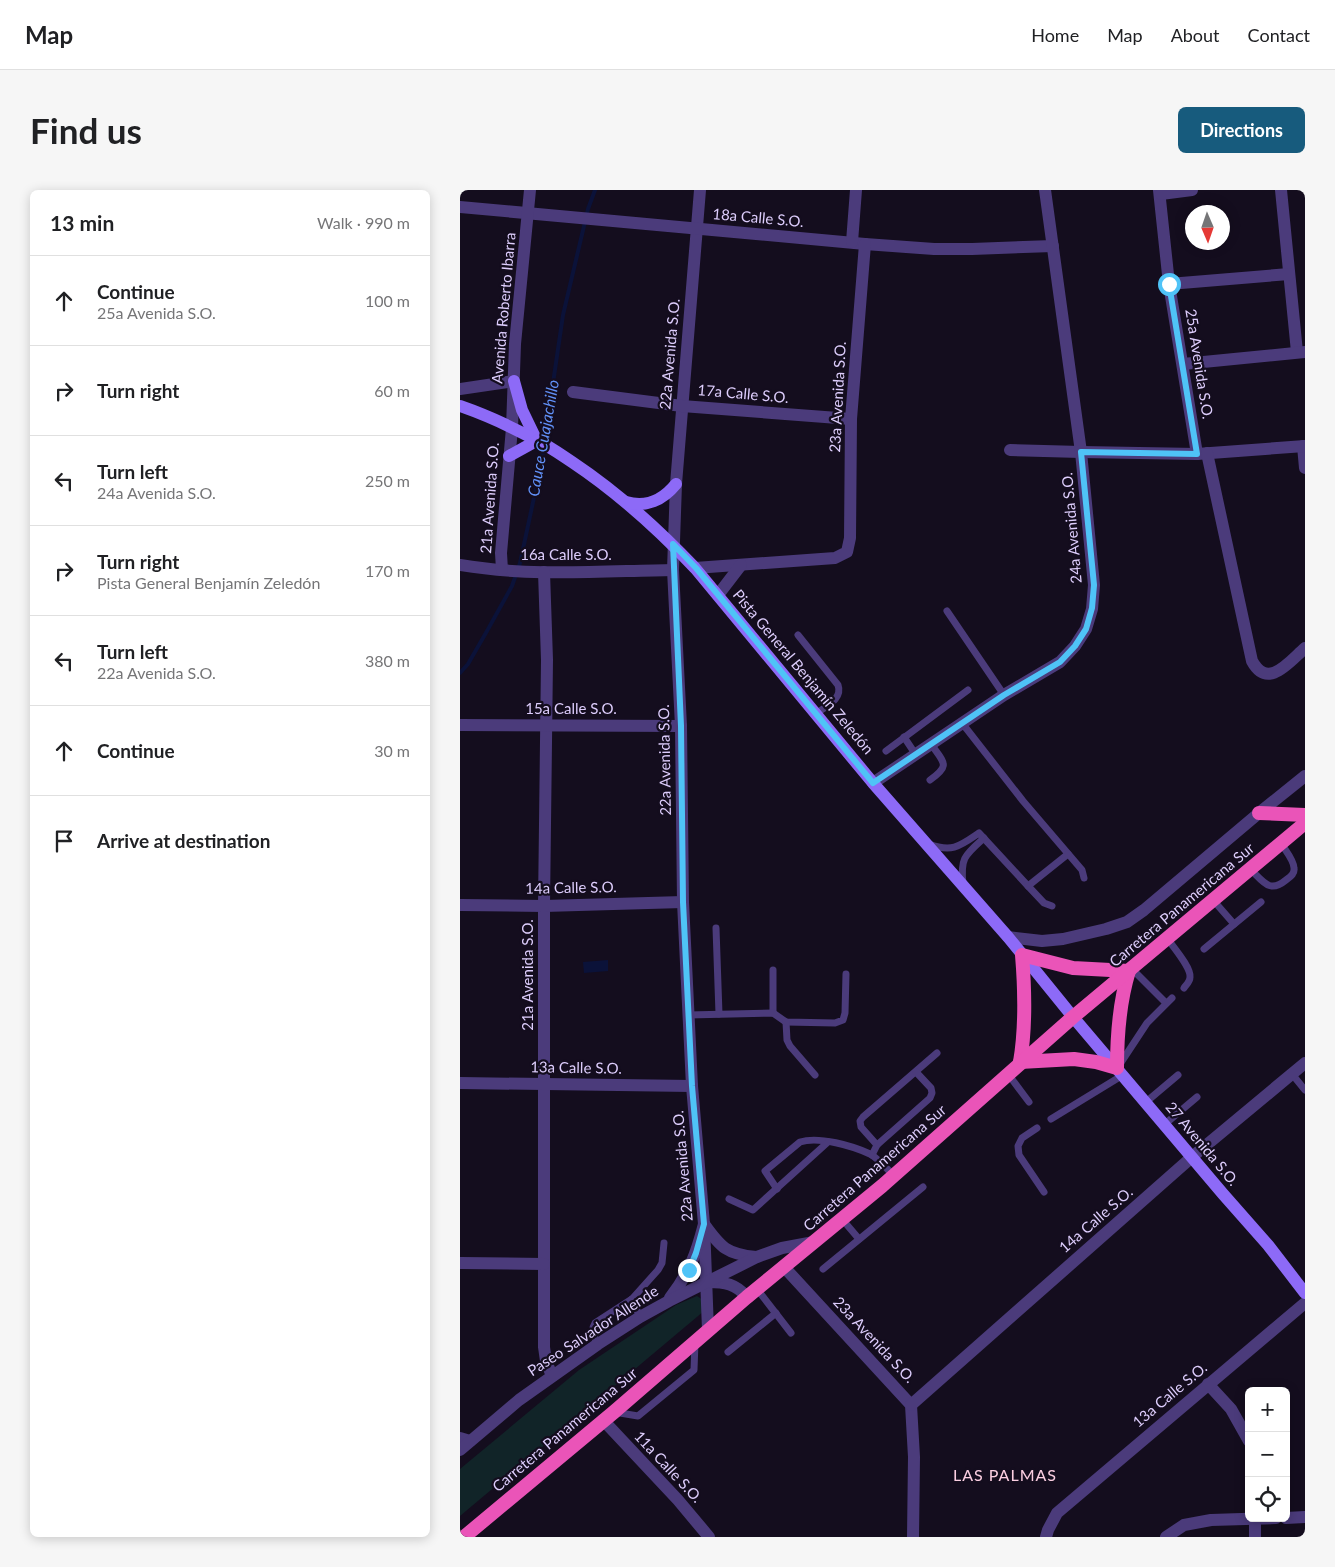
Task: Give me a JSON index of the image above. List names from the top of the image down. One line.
{"streets":{"highway":["Carretera Panamericana Sur"],"main road":["Pista General Benjamín Zeledón","27 Avenida S.O."],"street":["18a Calle S.O.","Avenida Roberto Ibarra","22a Avenida S.O.","25a Avenida S.O.","17a Calle S.O.","23a Avenida S.O.","21a Avenida S.O.","24a Avenida S.O.","16a Calle S.O.","15a Calle S.O.","14a Calle S.O.","13a Calle S.O.","Paseo Salvador Allende","11a Calle S.O."]},"crossings":[["18a Calle S.O.","Avenida Roberto Ibarra"],["18a Calle S.O.","22a Avenida S.O."],["18a Calle S.O.","23a Avenida S.O."],["18a Calle S.O.","24a Avenida S.O."],["Avenida Roberto Ibarra","21a Avenida S.O."],["Avenida Roberto Ibarra","Pista General Benjamín Zeledón"],["22a Avenida S.O.","17a Calle S.O."],["22a Avenida S.O.","16a Calle S.O."],["22a Avenida S.O.","Pista General Benjamín Zeledón"],["22a Avenida S.O.","15a Calle S.O."],["22a Avenida S.O.","14a Calle S.O."],["22a Avenida S.O.","Carretera Panamericana Sur"],["22a Avenida S.O.","13a Calle S.O."],["22a Avenida S.O.","Paseo Salvador Allende"],["17a Calle S.O.","23a Avenida S.O."],["23a Avenida S.O.","14a Calle S.O."],["23a Avenida S.O.","Carretera Panamericana Sur"],["21a Avenida S.O.","16a Calle S.O."],["21a Avenida S.O.","Pista General Benjamín Zeledón"],["21a Avenida S.O.","15a Calle S.O."],["21a Avenida S.O.","14a Calle S.O."],["21a Avenida S.O.","13a Calle S.O."],["21a Avenida S.O.","Paseo Salvador Allende"],["24a Avenida S.O.","Pista General Benjamín Zeledón"],["Pista General Benjamín Zeledón","Carretera Panamericana Sur"],["Pista General Benjamín Zeledón","27 Avenida S.O."],["14a Calle S.O.","27 Avenida S.O."],["Carretera Panamericana Sur","27 Avenida S.O."],["Carretera Panamericana Sur","Paseo Salvador Allende"],["Carretera Panamericana Sur","11a Calle S.O."]],"districts":["LAS PALMAS"],"water":["Cauce Cuajachillo"],"north":"bottom","page":{"header":"Map","nav":["Home","Map","About","Contact"],"buttons":"Directions","title":"Find us","heading":["13 min","Walk · 990 m"],"list":[["Continue","25a Avenida S.O.","100 m"],["Turn right","60 m"],["Turn left","24a Avenida S.O.","250 m"],["Turn right","Pista General Benjamín Zeledón","170 m"],["Turn left","22a Avenida S.O.","380 m"],["Continue","30 m"],"Arrive at destination"],"map_buttons":["+","−"]}}
